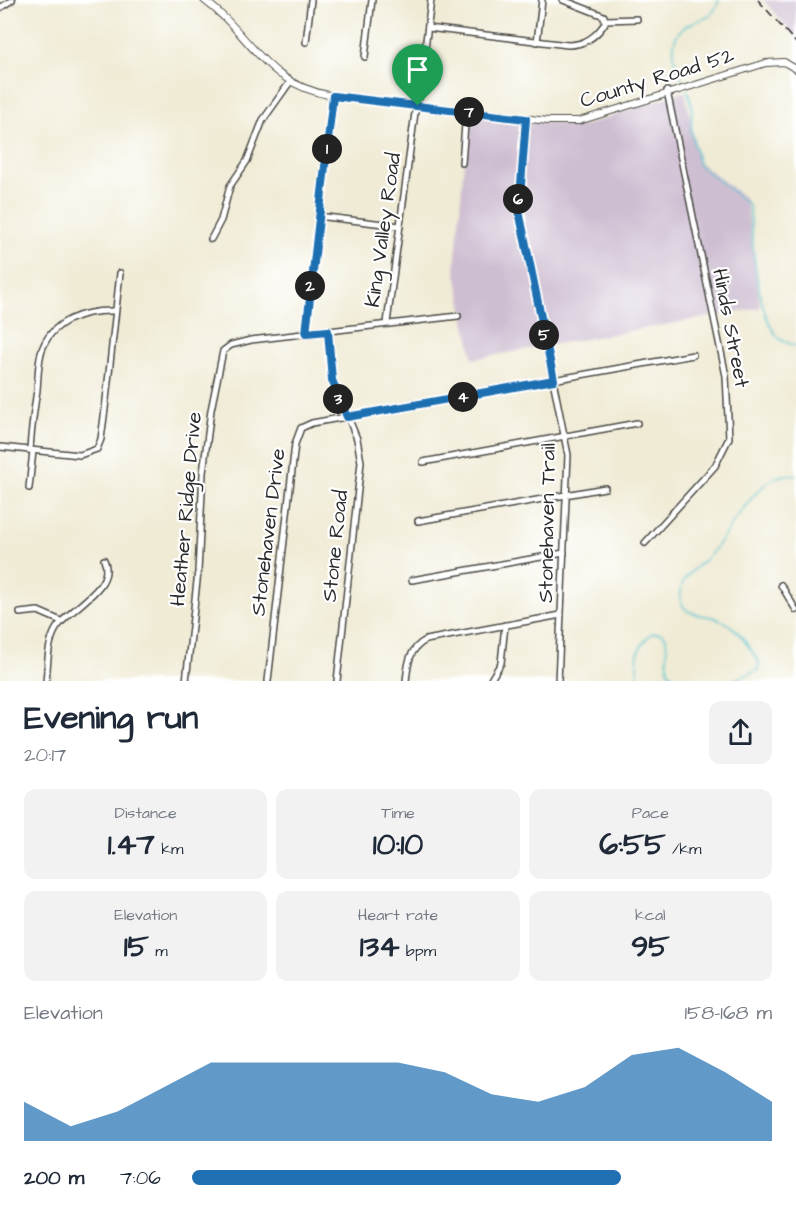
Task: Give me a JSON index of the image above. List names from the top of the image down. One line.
{"streets":{"street":["County Road 52","King Valley Road","Hinds Street","Heather Ridge Drive","Stonehaven Trail","Stonehaven Drive","Stone Road"]},"crossings":[["County Road 52","King Valley Road"],["County Road 52","Hinds Street"],["County Road 52","Stonehaven Trail"],["Stonehaven Trail","Stonehaven Drive"],["Stonehaven Drive","Stone Road"]],"page":{"pins":["7","1","6","2","5","4","3"],"heading":["Evening run","20:17"],"stats":[["Distance","1.47 km"],["Time","10:10"],["Pace","6:55 /km"],["Elevation","15 m"],["Heart rate","134 bpm"],["kcal","95"]],"chart":["Elevation","158–168 m"],"list":[{"name":"200 m","note":"7:06"}]}}
